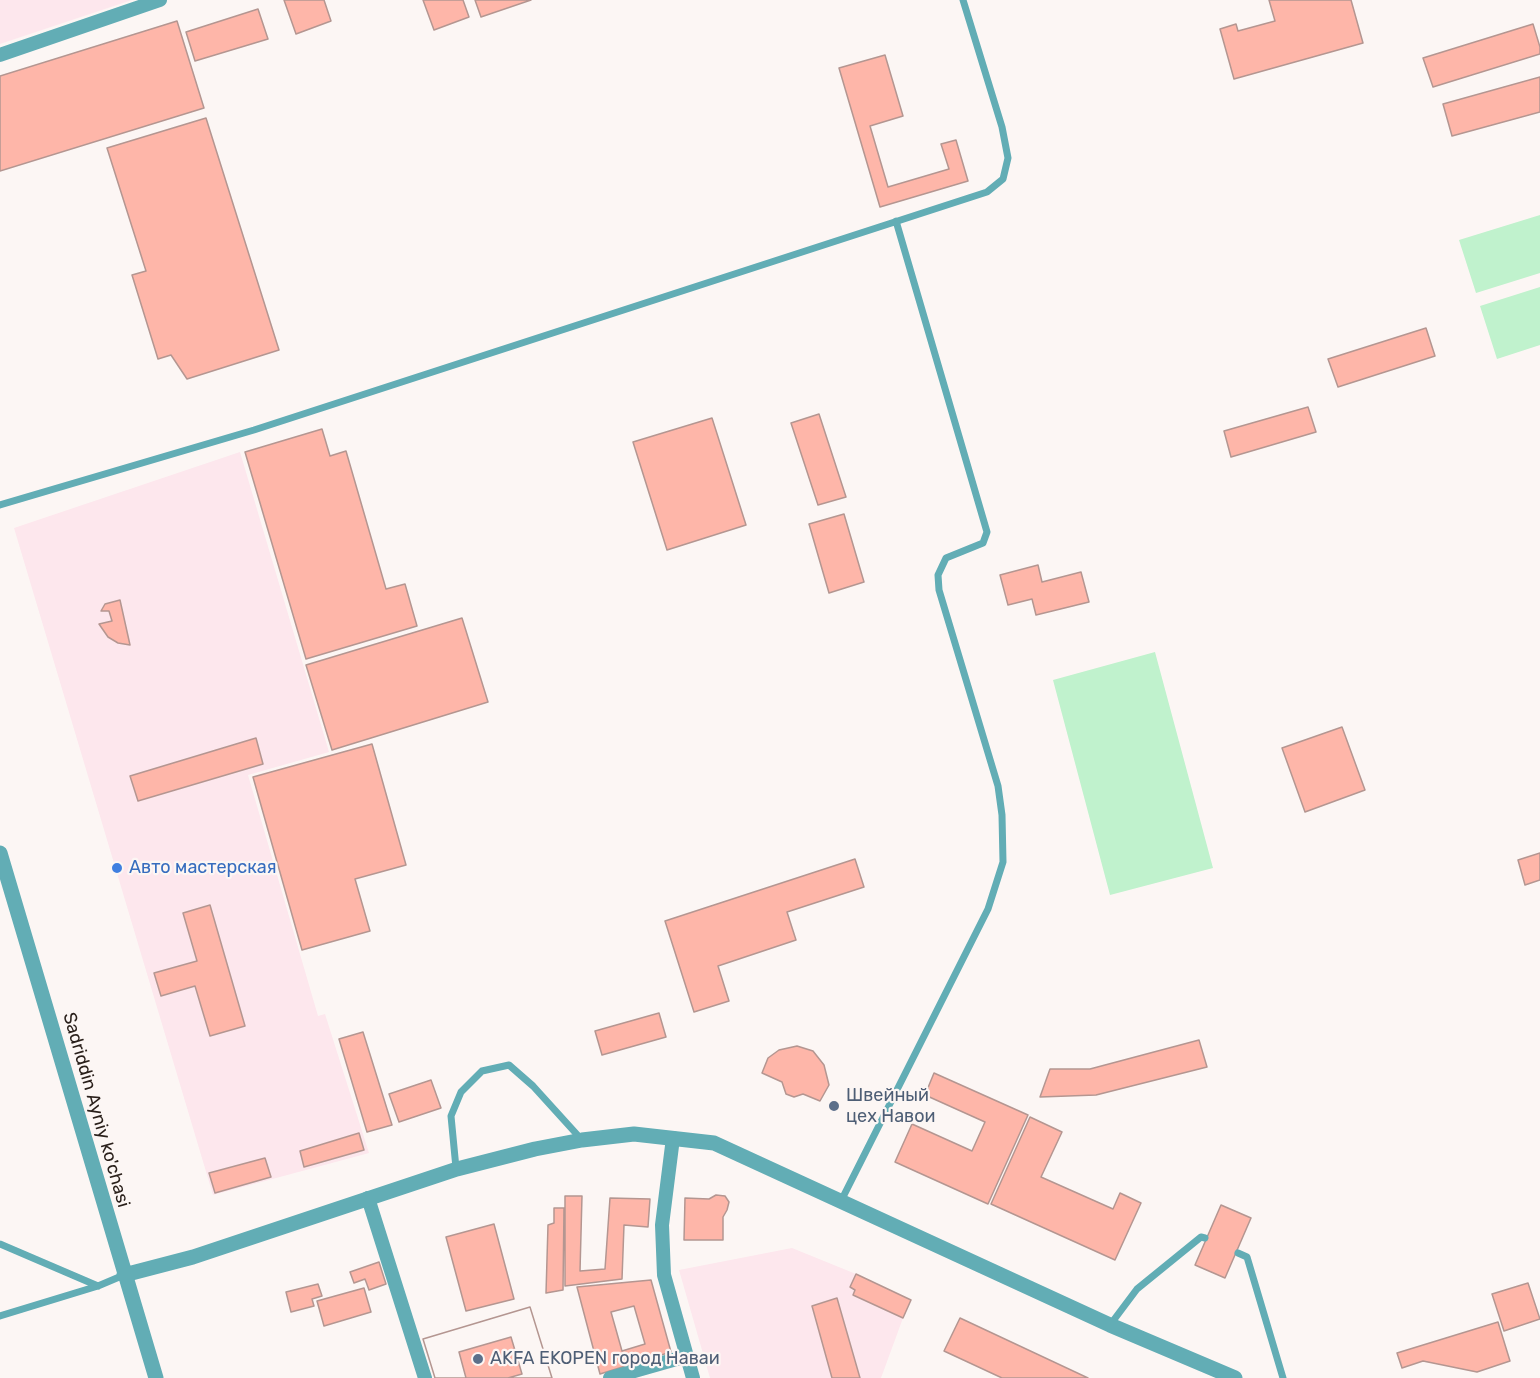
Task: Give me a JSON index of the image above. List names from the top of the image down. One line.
{"streets":{"street":["Sadriddin Ayniy ko'chasi"]},"places":["Авто мастерская","Швейный цех Навои","AKFA EKOPEN город Наваи"]}
